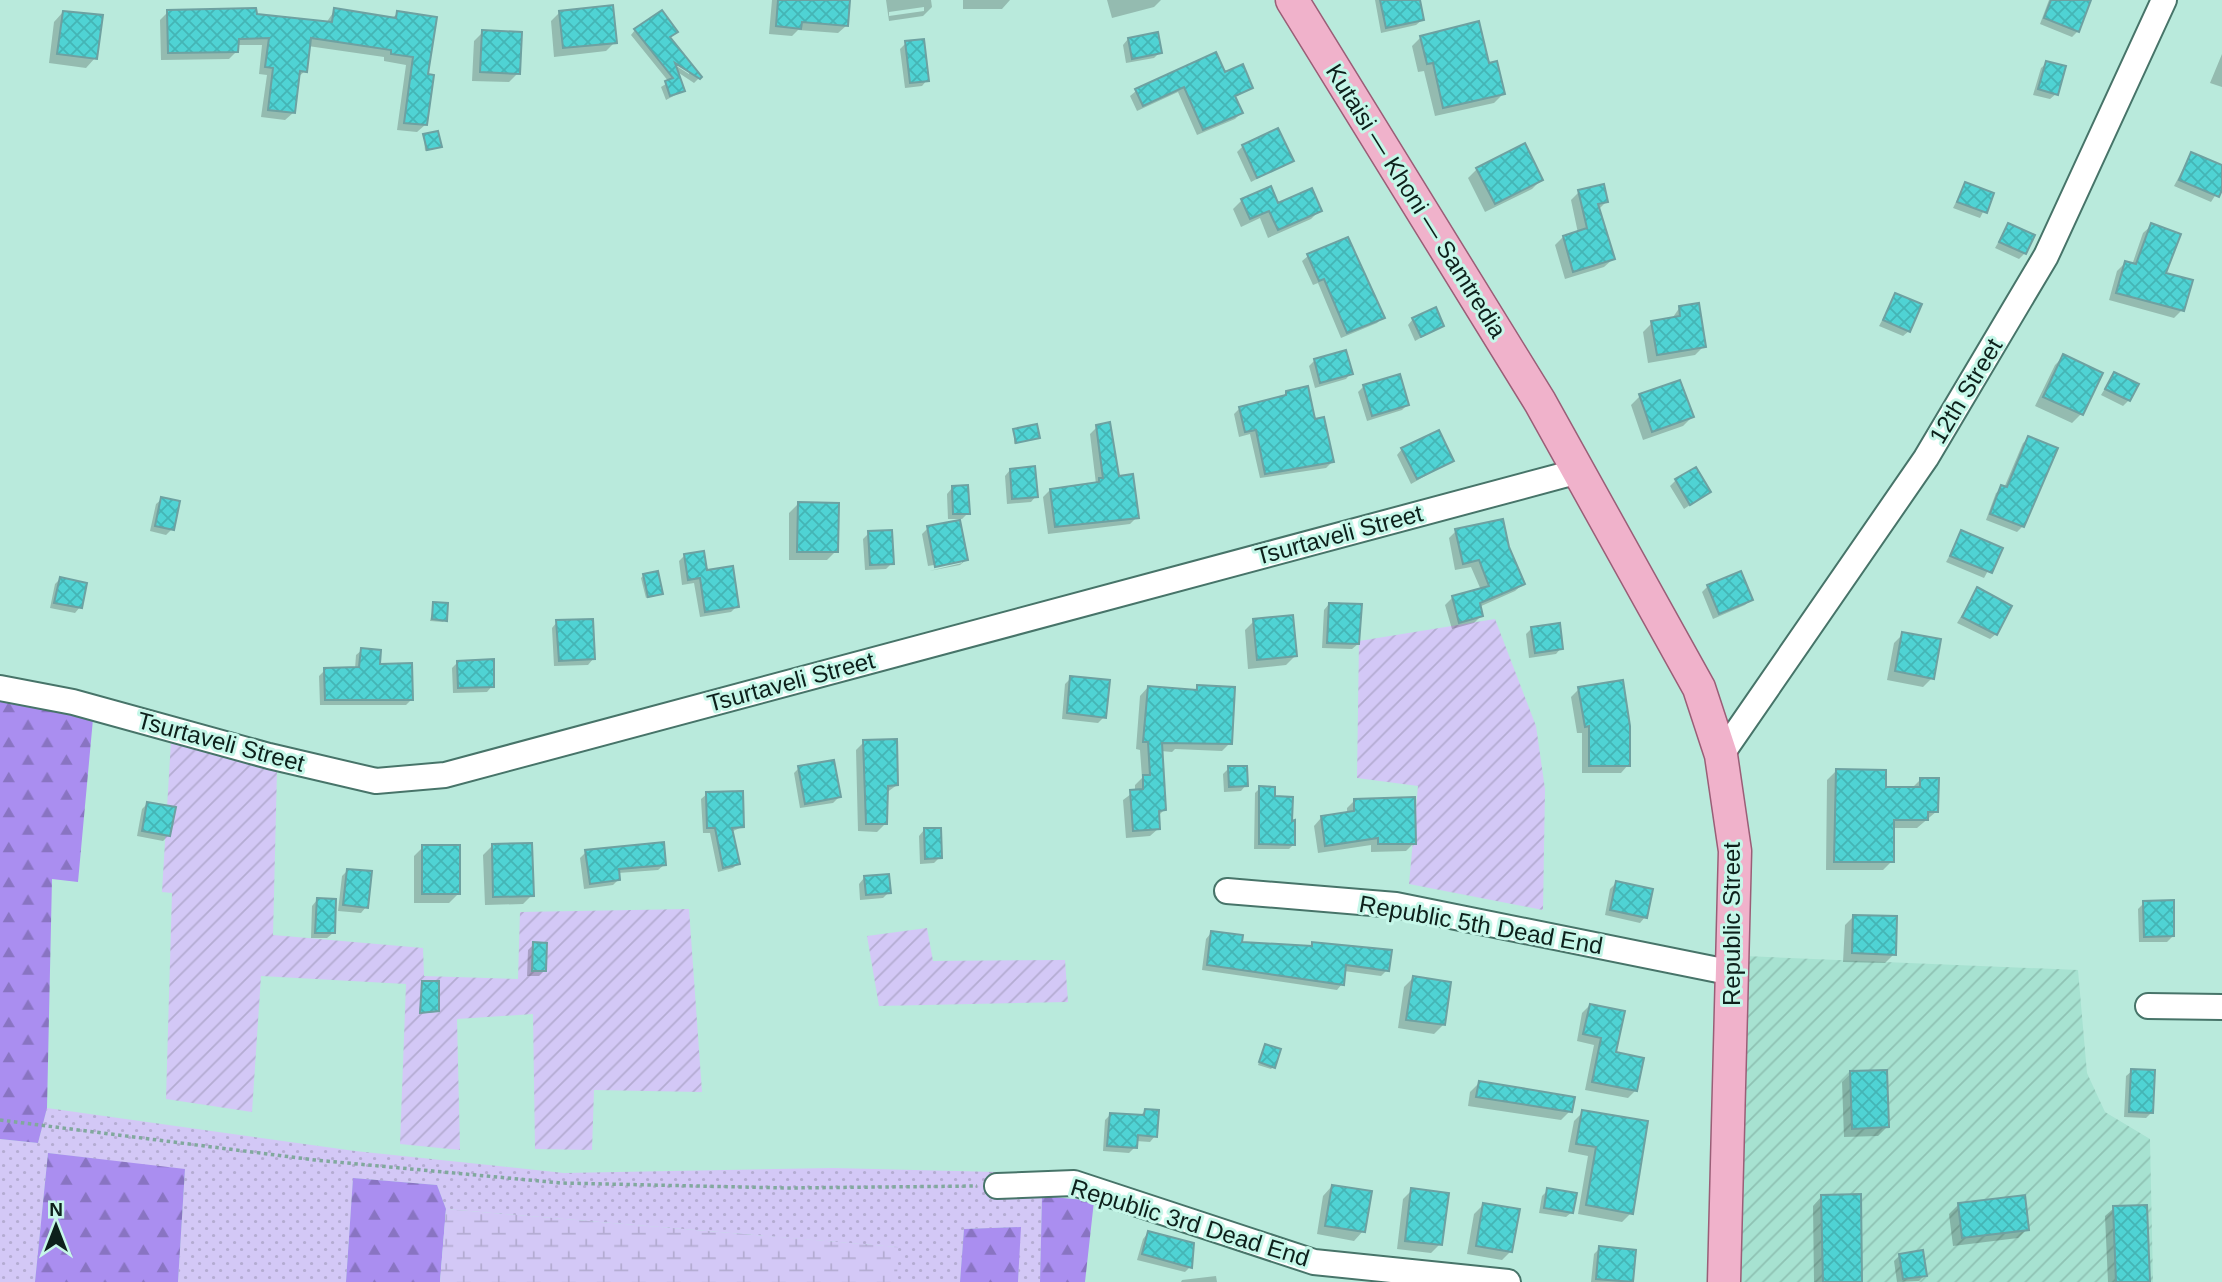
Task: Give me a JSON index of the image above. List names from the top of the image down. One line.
{"streets":{"main road":["Kutaisi — Khoni — Samtredia","Republic Street"],"street":["12th Street","Tsurtaveli Street","Republic 5th Dead End","Republic 3rd Dead End"]},"crossings":[["Kutaisi — Khoni — Samtredia","Republic Street"],["12th Street","Republic Street"],["Tsurtaveli Street","Republic Street"],["Republic Street","Republic 5th Dead End"]],"north":"top"}
